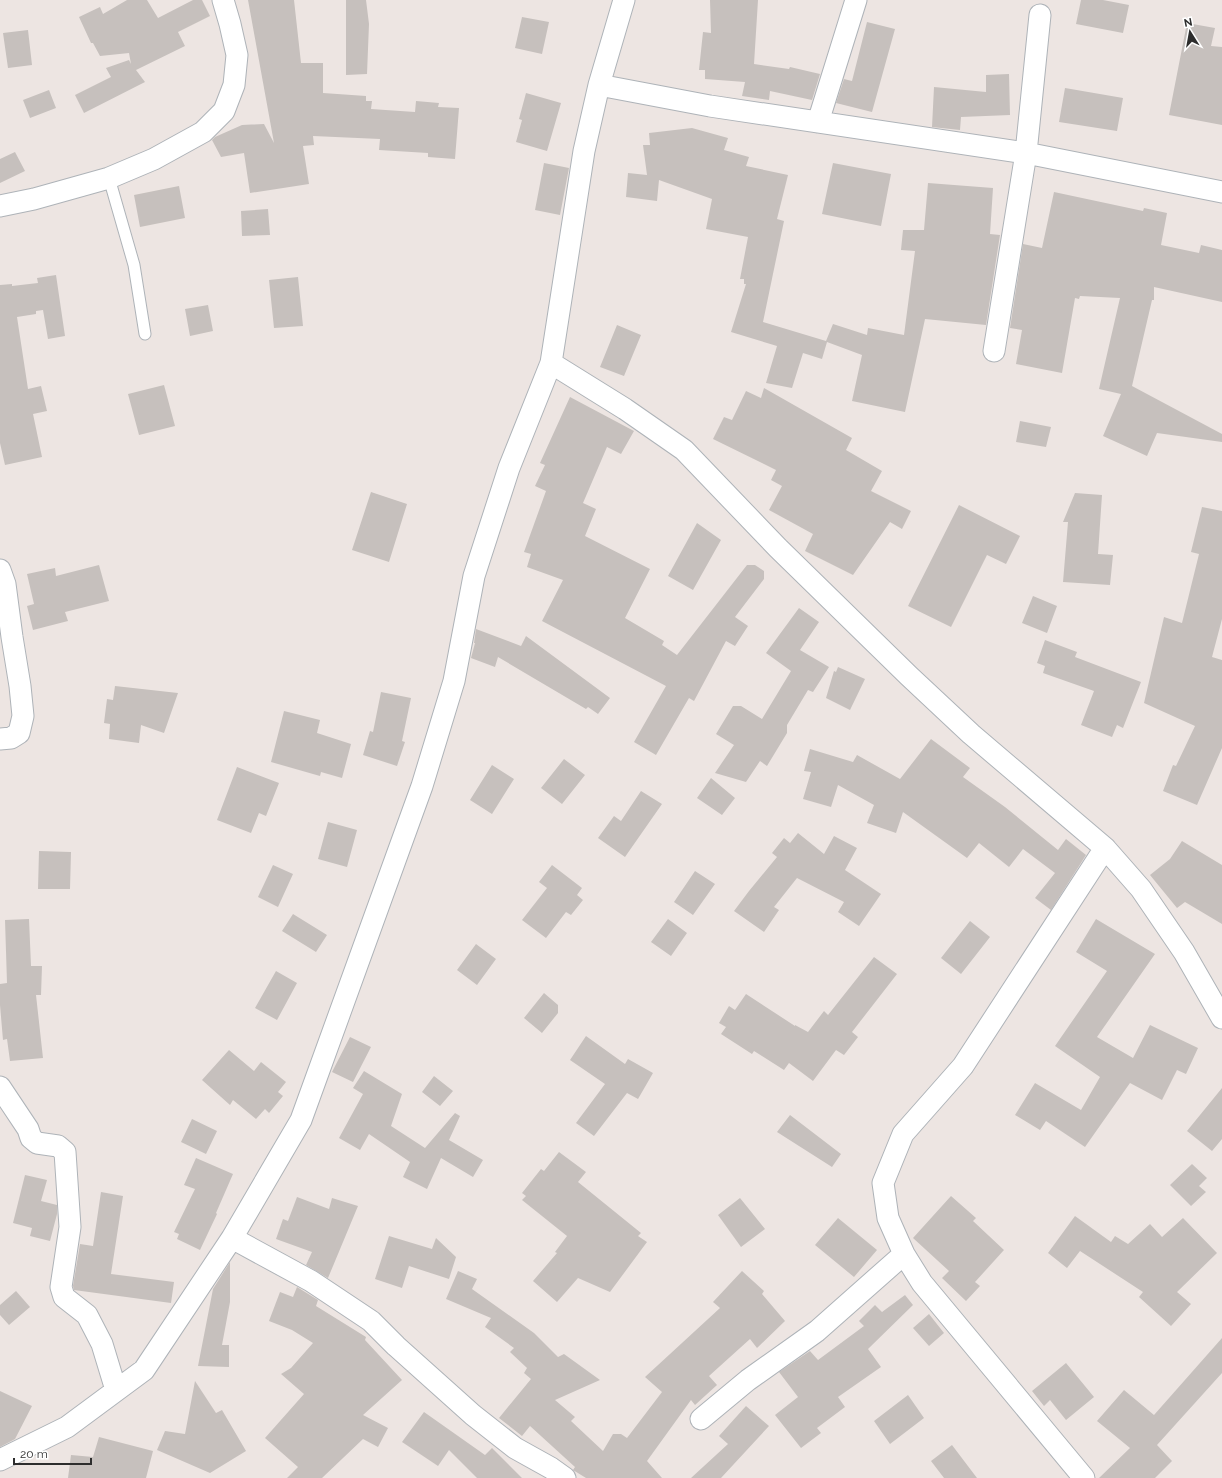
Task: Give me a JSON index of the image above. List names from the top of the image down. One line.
{"scale_bar":"20 m","north":"top"}
